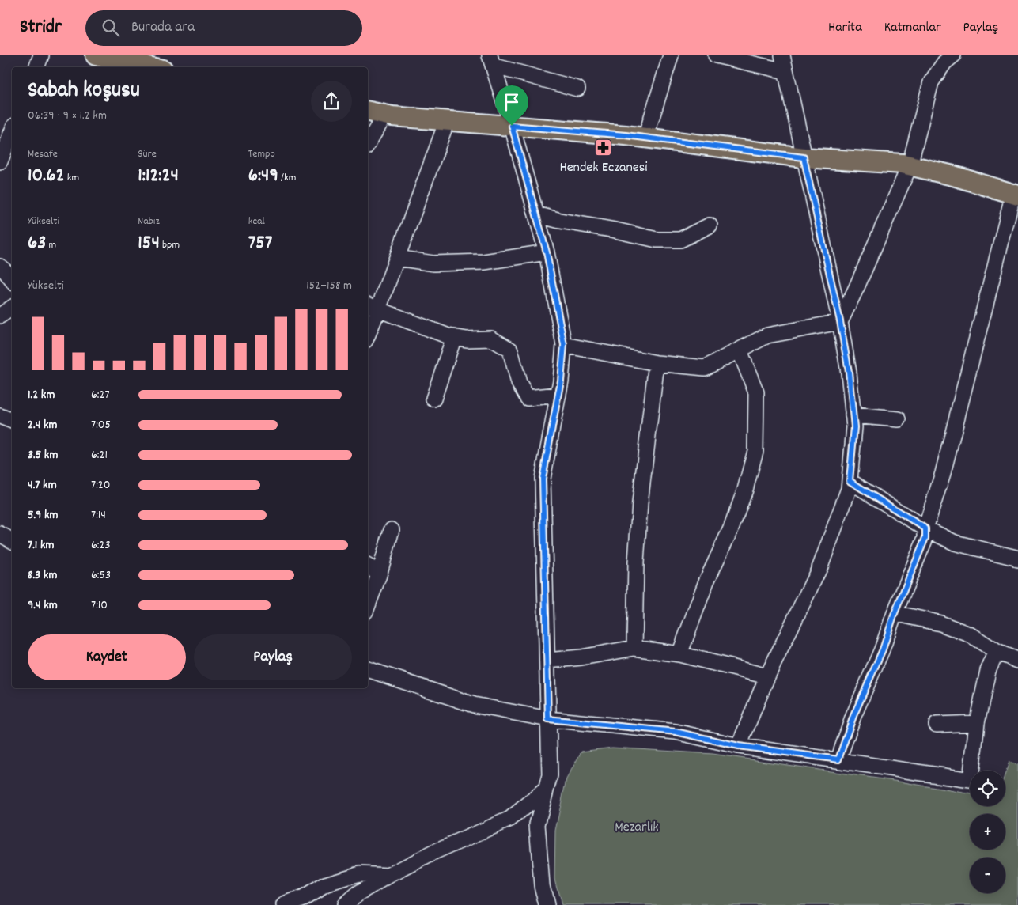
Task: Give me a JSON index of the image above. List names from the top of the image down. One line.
{"parks":["Mezarlık"],"places":{"pharmacy":["Hendek Eczanesi"]},"page":{"header":"Stridr","search":"Burada ara","nav":["Harita","Katmanlar","Paylaş"],"heading":["Sabah koşusu","06:39 · 9 × 1.2 km"],"stats":[["Mesafe","10.62 km"],["Süre","1:12:24"],["Tempo","6:49 /km"],["Yükselti","63 m"],["Nabız","154 bpm"],["kcal","757"]],"chart":["Yükselti","152–158 m"],"list":[{"name":"1.2 km","note":"6:27"},{"name":"2.4 km","note":"7:05"},{"name":"3.5 km","note":"6:21"},{"name":"4.7 km","note":"7:20"},{"name":"5.9 km","note":"7:14"},{"name":"7.1 km","note":"6:23"},{"name":"8.3 km","note":"6:53"},{"name":"9.4 km","note":"7:10"}],"buttons":["Kaydet","Paylaş"],"map_buttons":["+","−"]}}
